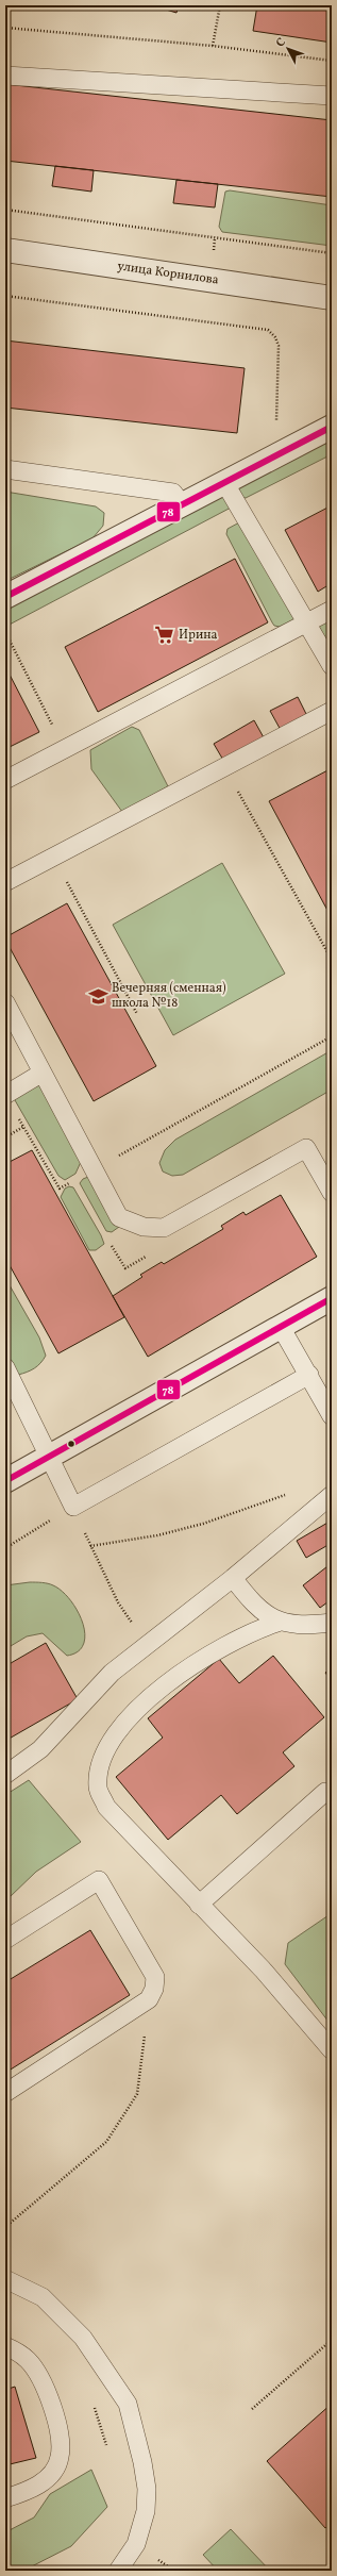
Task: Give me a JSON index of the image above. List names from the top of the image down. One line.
{"streets":{"street":["улица Корнилова"]},"places":{"supermarket":["Ирина"],"school or university":["Вечерняя (сменная) школа №18"]},"lines":["transit line 78"],"north":"top left"}
